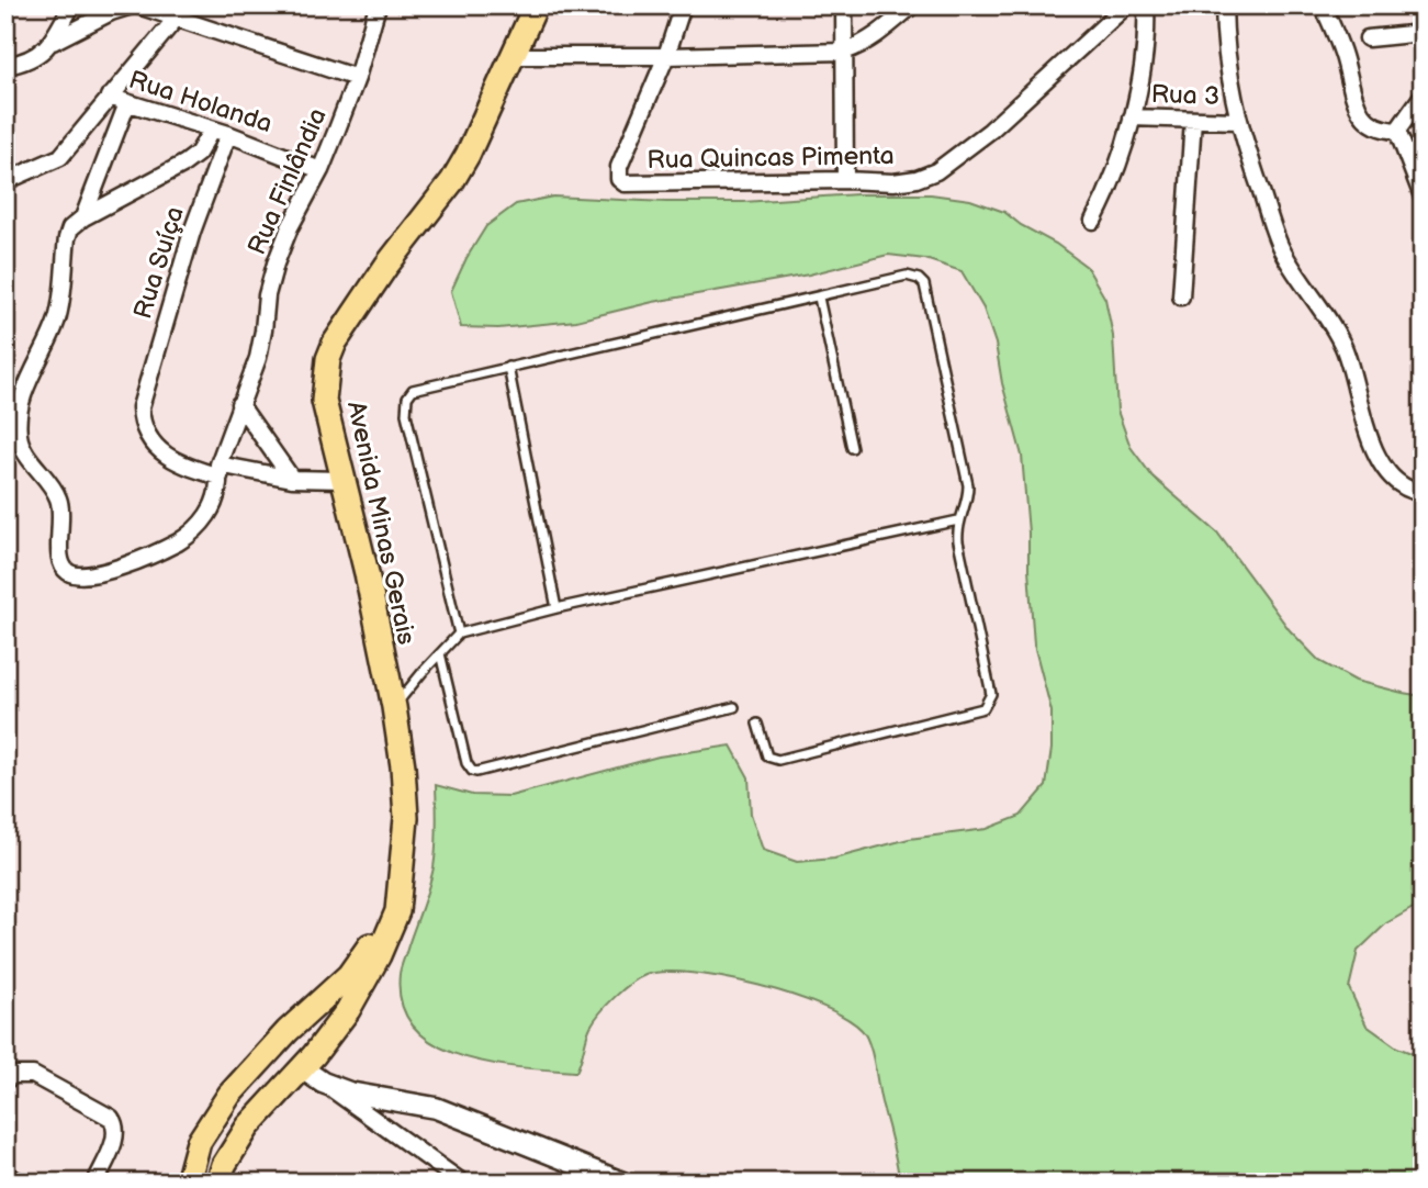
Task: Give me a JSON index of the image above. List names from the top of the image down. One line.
{"streets":{"main road":["Avenida Minas Gerais"],"street":["Rua 3","Rua Holanda","Rua Quincas Pimenta","Rua Finlândia","Rua Suíça"]},"crossings":[["Rua Holanda","Rua Finlândia"],["Rua Holanda","Rua Suíça"],["Rua Finlândia","Rua Suíça"]]}
